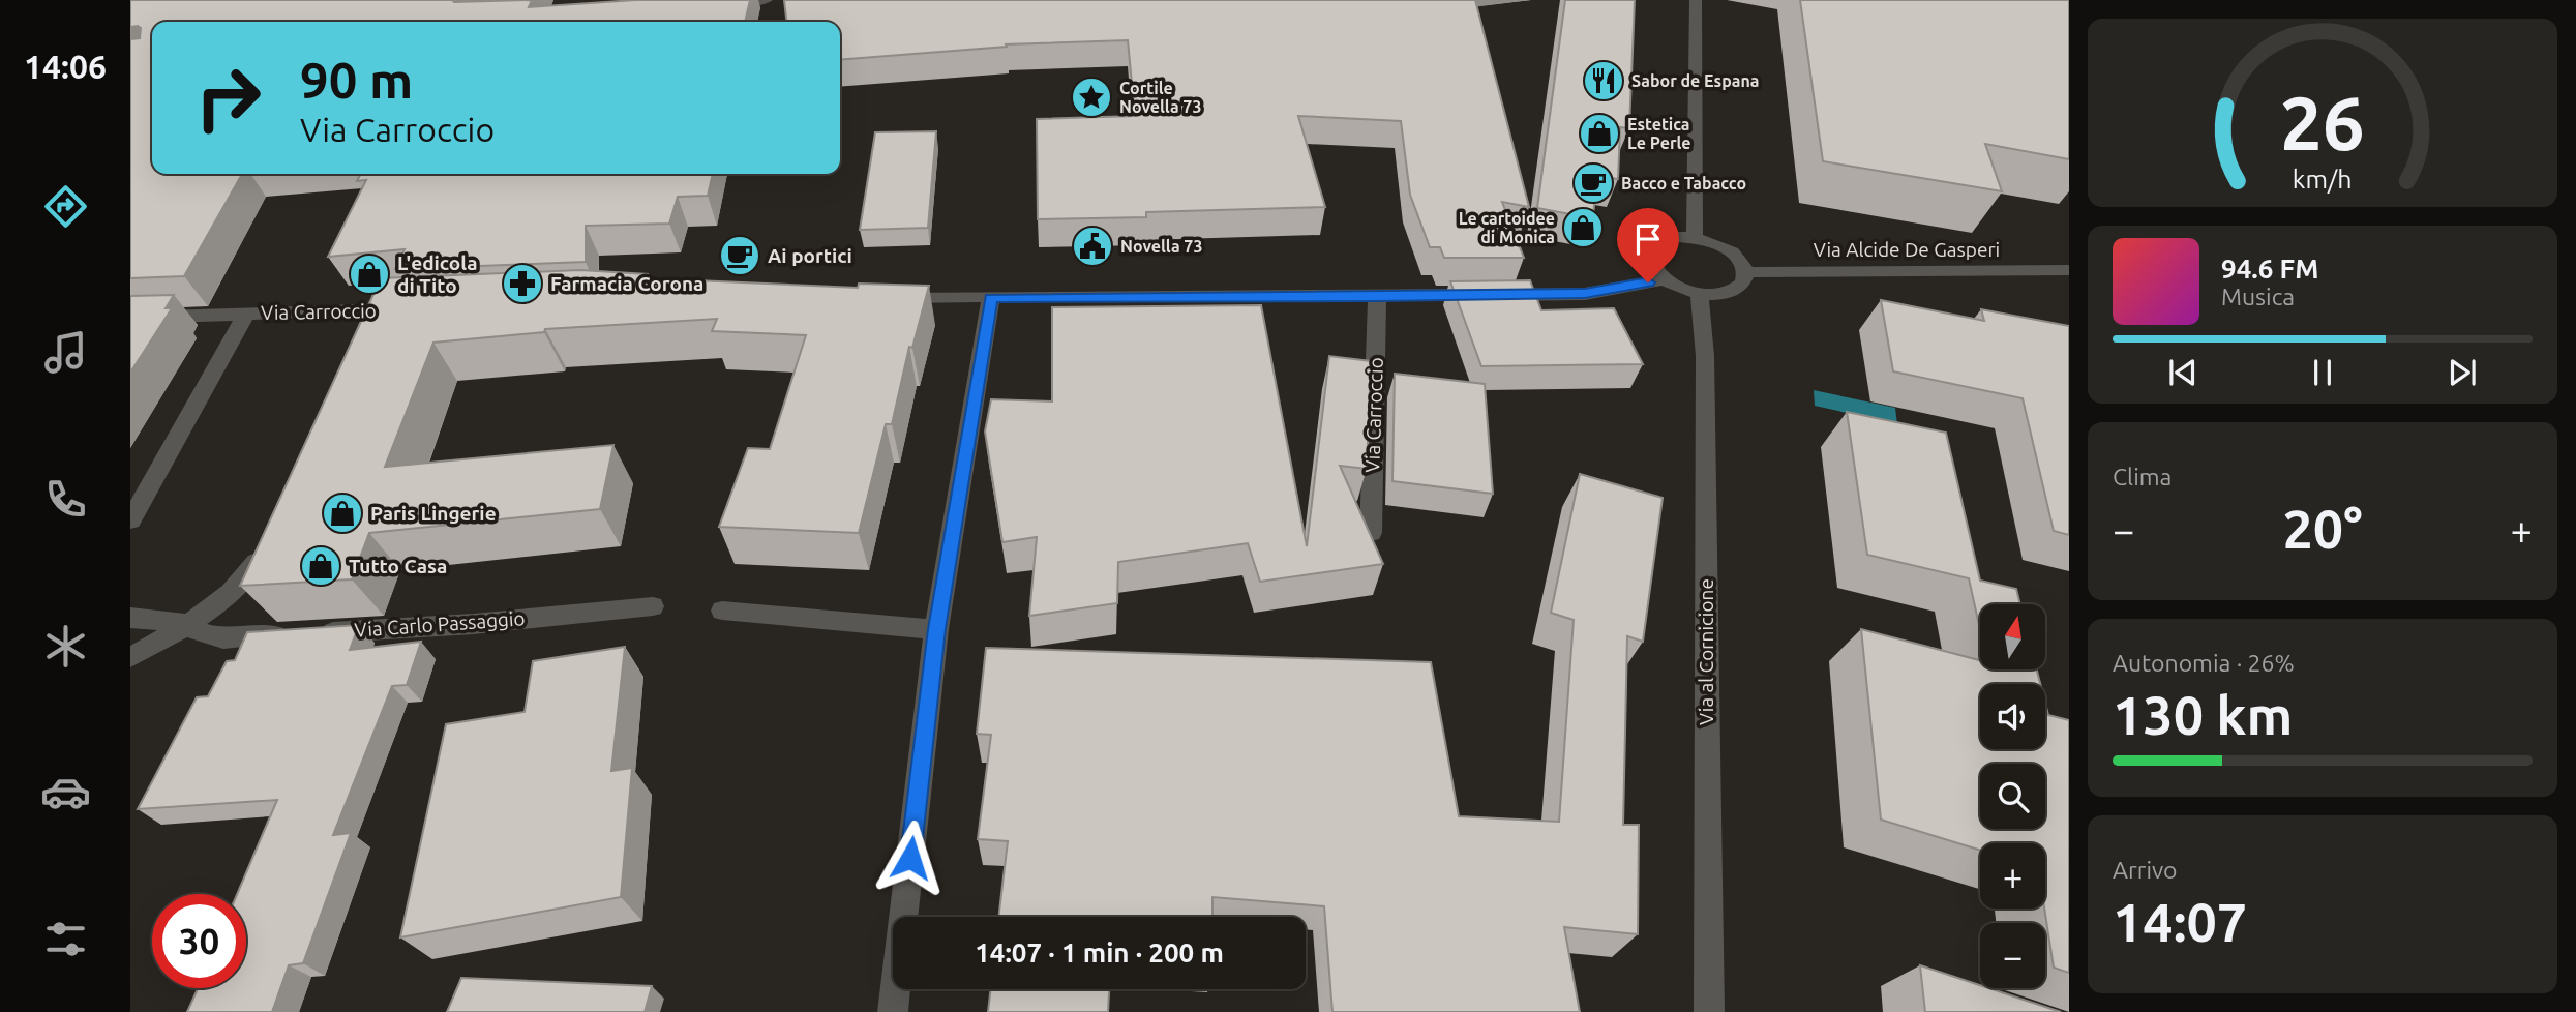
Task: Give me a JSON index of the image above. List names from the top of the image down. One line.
{"streets":{"street":["Via Alcide De Gasperi","Via Carroccio","Via Carlo Passaggio","Via al Cornicione"]},"places":{"restaurant":["Sabor de Espana"],"place":["Cortile Novella 73"],"shop":["Estetica Le Perle","Le cartoidee di Monica","L'edicola di Tito","Paris Lingerie","Tutto Casa"],"cafe":["Bacco e Tabacco","Ai portici"],"public building":["Novella 73"],"pharmacy":["Farmacia Corona"]},"north":"top","page":{"tabs":"14:06","turn":["90 m","Via Carroccio"],"song":["94.6 FM","Musica"],"tile":["Clima",["Autonomia · 26%","130 km"],["Arrivo","14:07"]],"heat":["−","20°","+"],"map_buttons":["+","−"],"limit":"30","trip":"14:07 · 1 min · 200 m","gauge":["26","km/h"]}}
